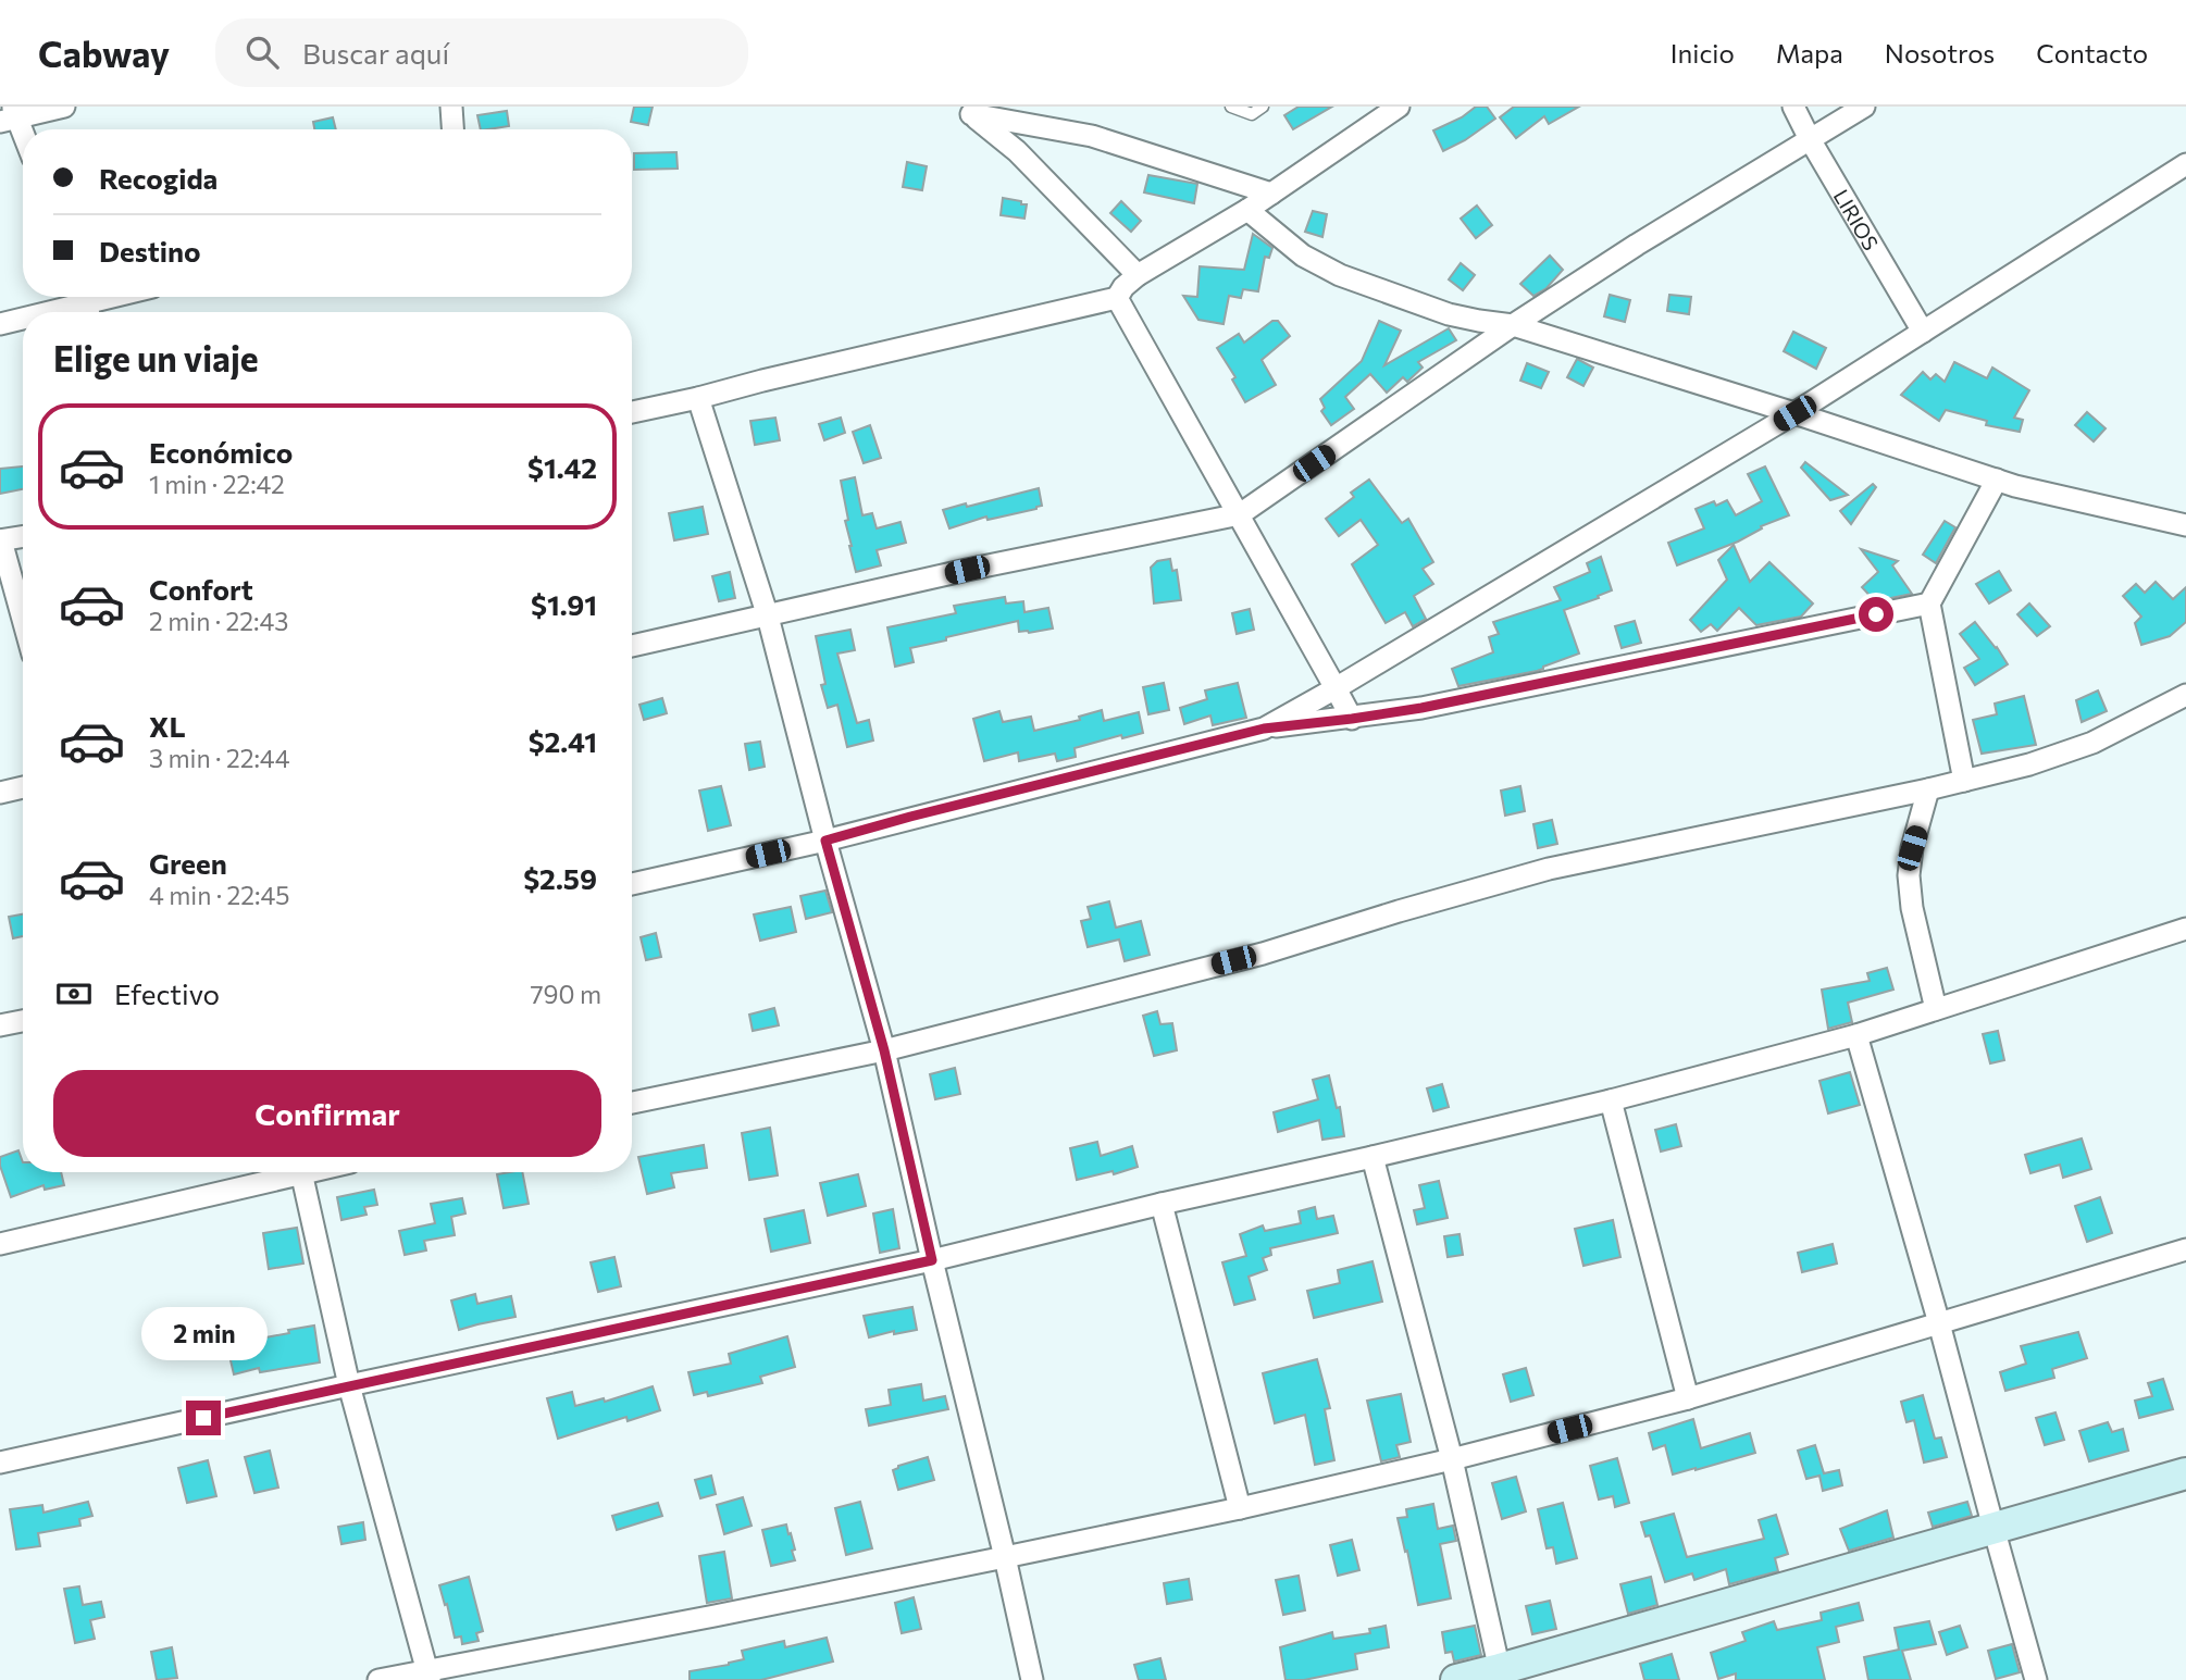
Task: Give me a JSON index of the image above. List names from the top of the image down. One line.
{"streets":{"street":["LIRIOS"]},"page":{"header":"Cabway","search":"Buscar aquí","nav":["Inicio","Mapa","Nosotros","Contacto"],"banner":["Recogida","Destino"],"heading":"Elige un viaje","list":[{"name":"Económico","note":"1 min · 22:42","value":"$1.42"},{"name":"Confort","note":"2 min · 22:43","value":"$1.91"},{"name":"XL","note":"3 min · 22:44","value":"$2.41"},{"name":"Green","note":"4 min · 22:45","value":"$2.59"}],"pay":["Efectivo","790 m"],"buttons":"Confirmar","bubble":"2 min"}}
